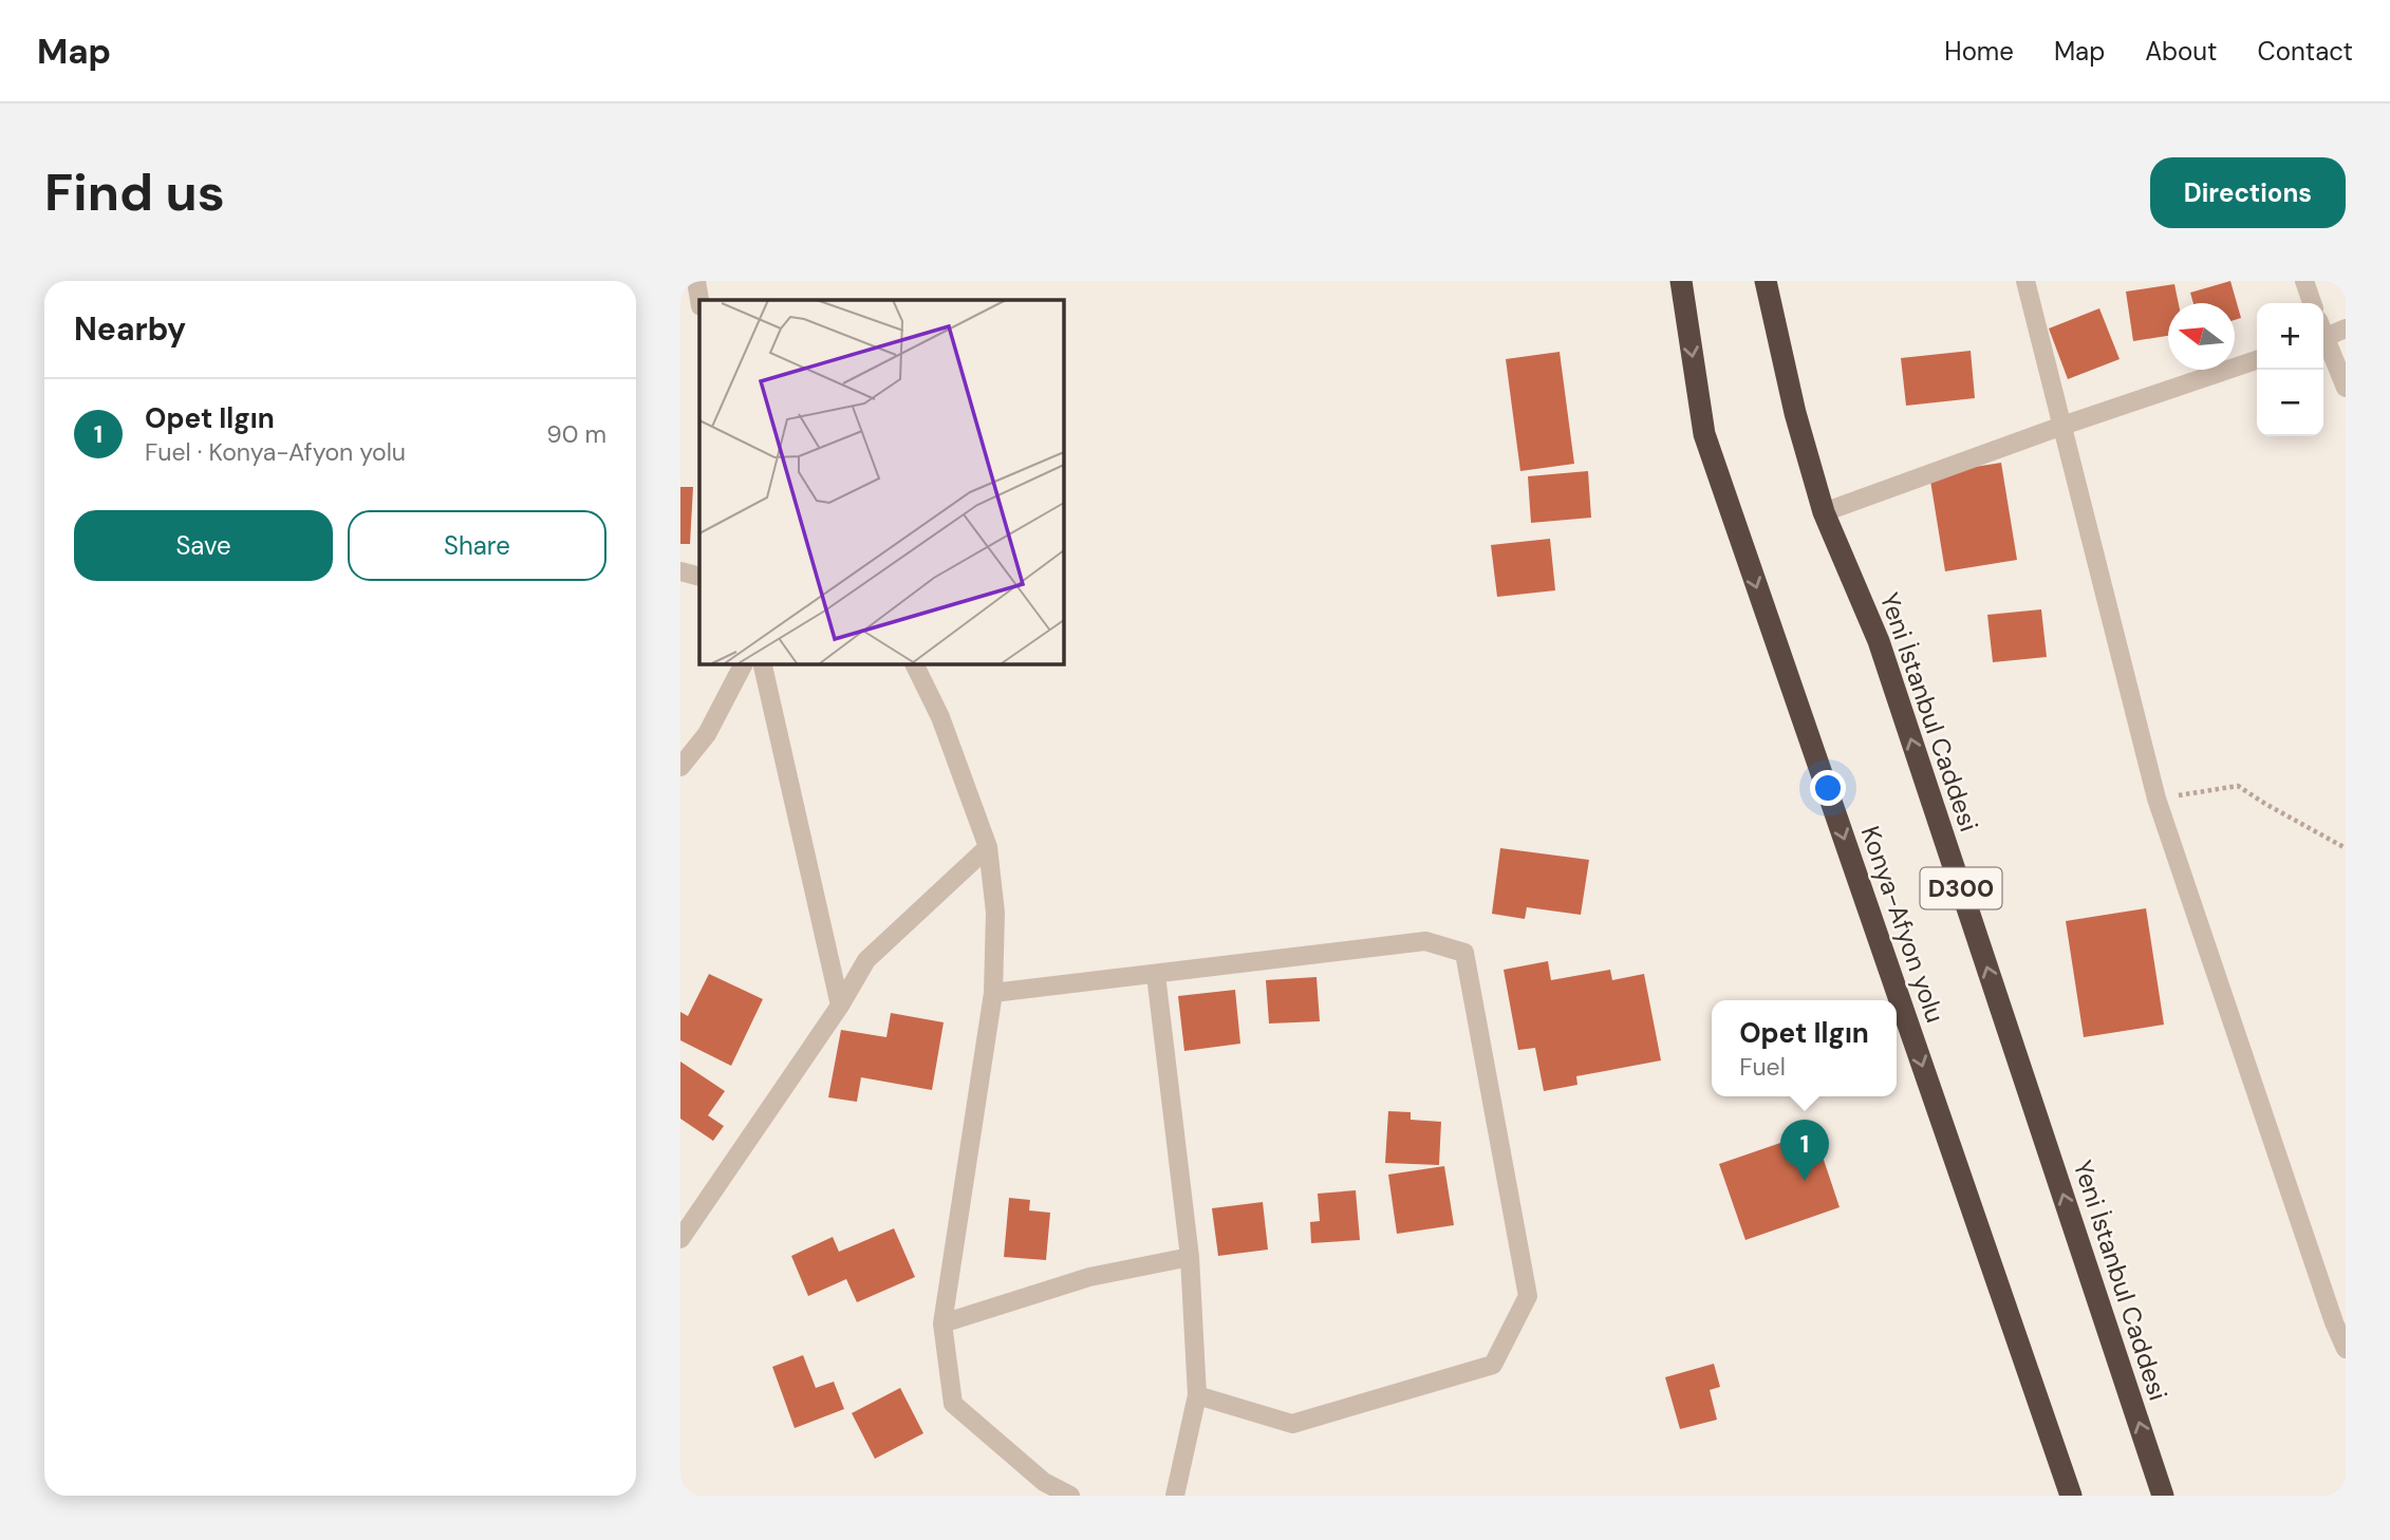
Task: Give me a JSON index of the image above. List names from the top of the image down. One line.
{"streets":{"highway":["Yeni İstanbul Caddesi","D300","Konya-Afyon yolu"]},"one_way":["Yeni İstanbul Caddesi","Konya-Afyon yolu"],"north":"left","page":{"header":"Map","nav":["Home","Map","About","Contact"],"buttons":["Directions",["Save","Share"]],"title":"Find us","heading":"Nearby","map_buttons":["+","−"],"list":[{"mark":"1","name":"Opet Ilgın","note":"Fuel · Konya-Afyon yolu","value":"90 m"}],"popup":["Opet Ilgın","Fuel"],"pins":"1"}}
